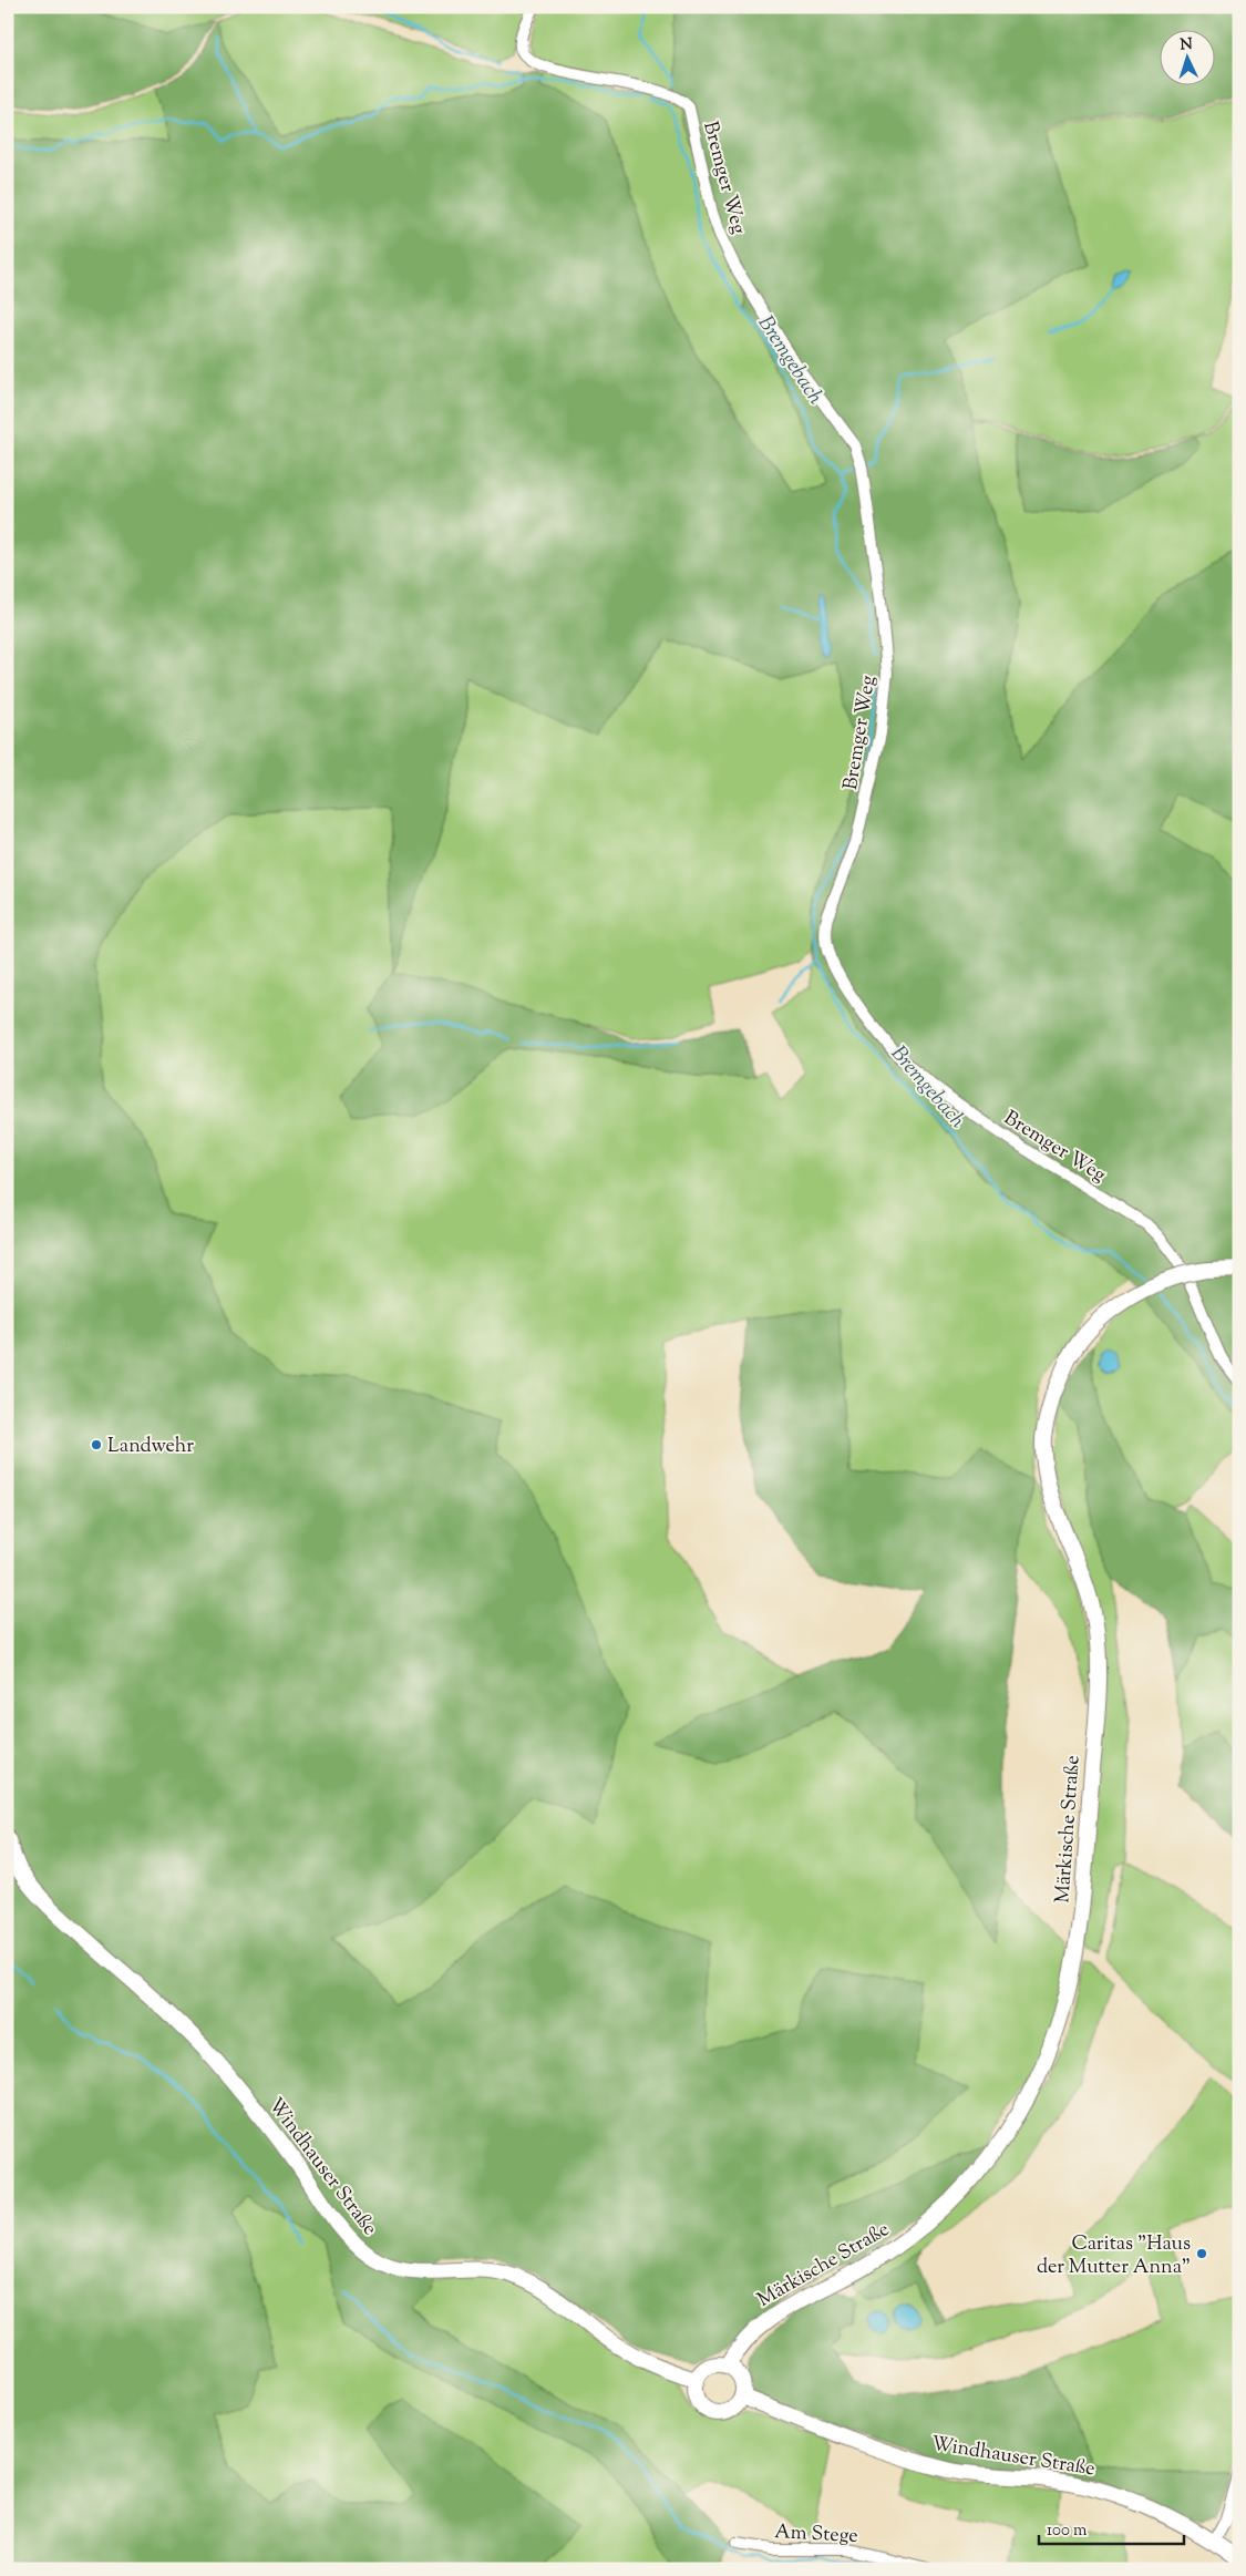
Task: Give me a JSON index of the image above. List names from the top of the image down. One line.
{"streets":{"main road":["Märkische Straße","Windhauser Straße"],"street":["Bremger Weg","Am Stege"]},"crossings":[["Märkische Straße","Windhauser Straße"]],"water":["Bremgebach"],"places":["Landwehr","Caritas \"Haus der Mutter Anna\""],"scale_bar":"100 m","north":"top"}
